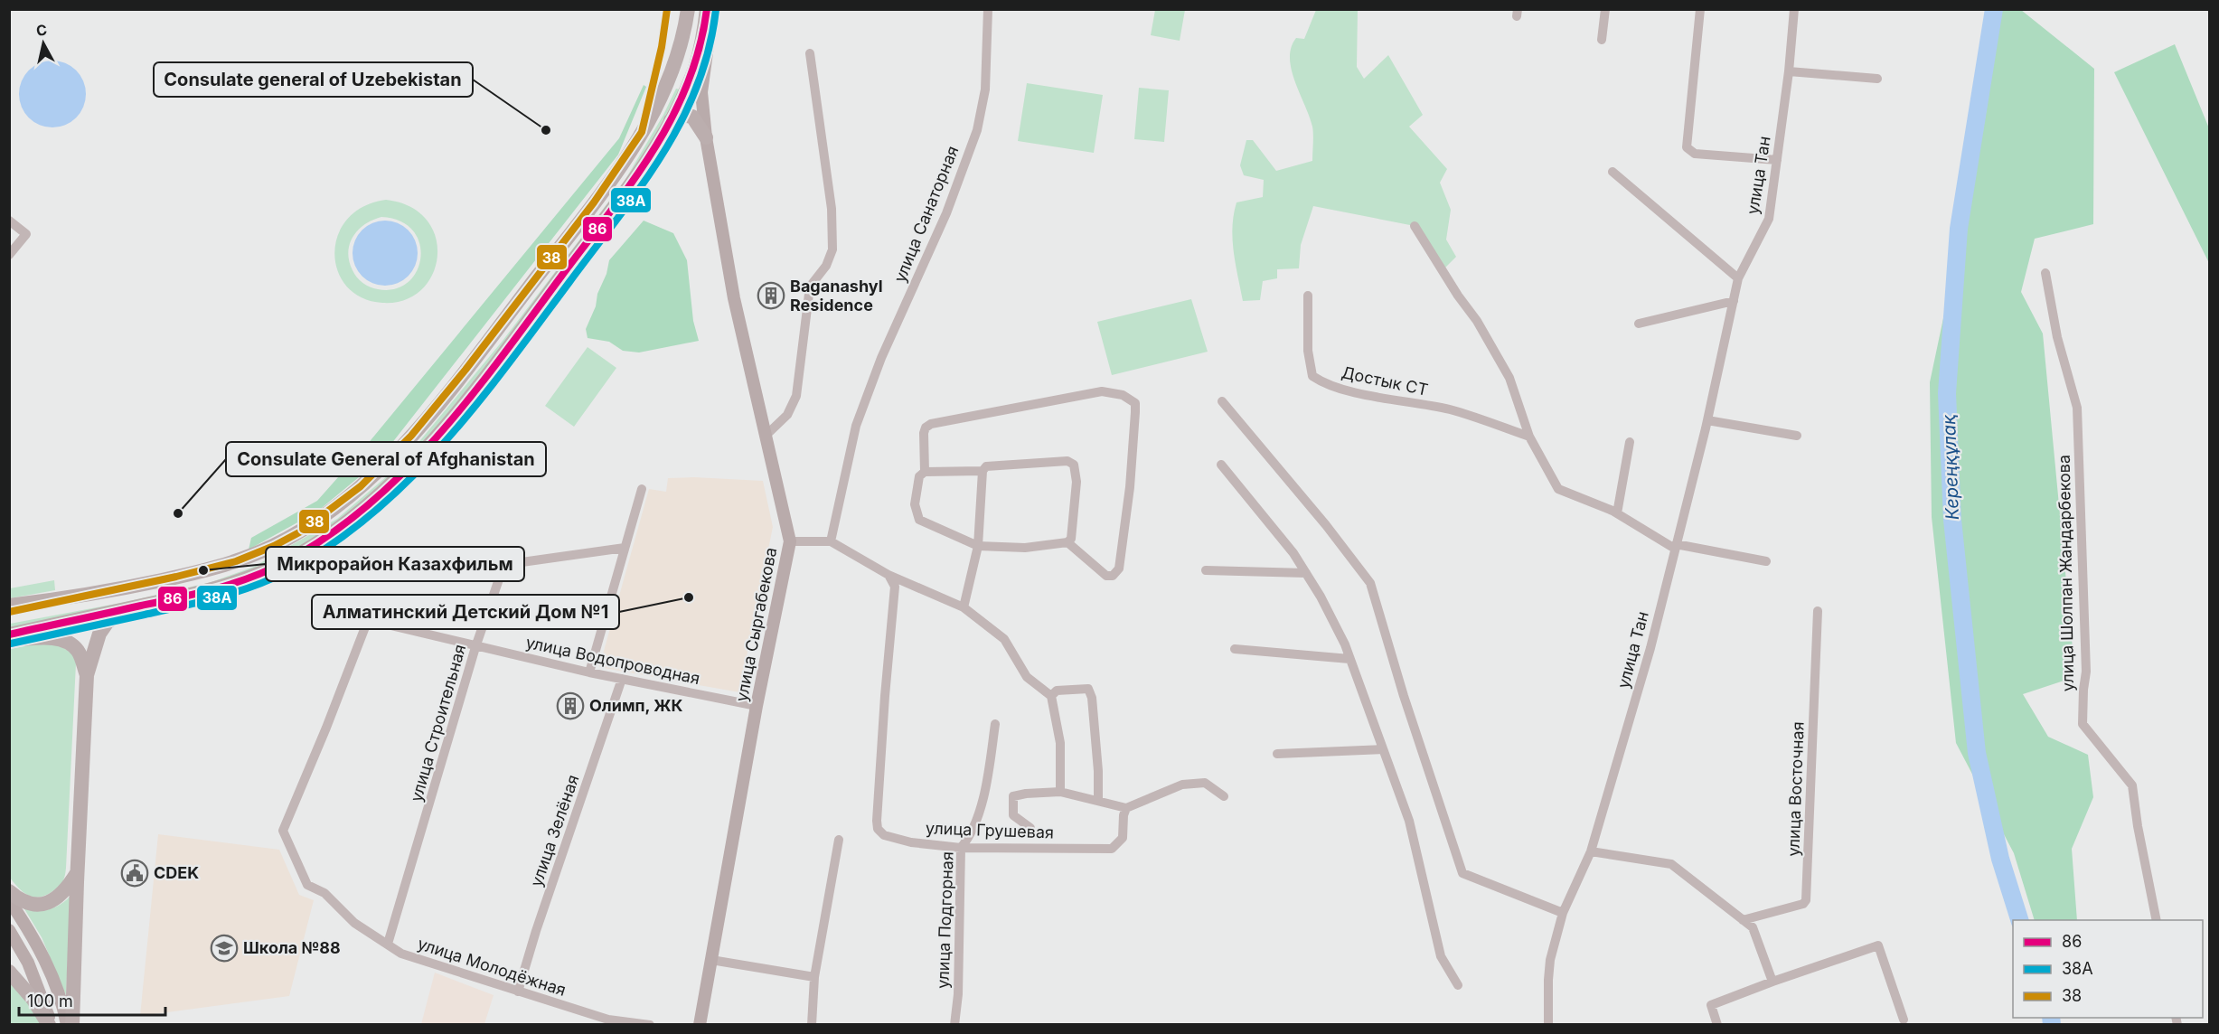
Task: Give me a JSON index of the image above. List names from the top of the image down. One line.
{"streets":{"street":["улица Тан","улица Санаторная","Достык СТ","улица Шолпан Жандарбекова","улица Сыргабекова","улица Водопроводная","улица Строительная","улица Восточная","улица Зелёная","улица Грушевая","улица Подгорная","улица Молодёжная"]},"crossings":[["улица Сыргабекова","улица Водопроводная"],["улица Водопроводная","улица Строительная"],["улица Водопроводная","улица Зелёная"],["улица Водопроводная","улица Молодёжная"],["улица Строительная","улица Молодёжная"],["улица Зелёная","улица Молодёжная"],["улица Грушевая","улица Подгорная"]],"water":["Кереңқұлақ"],"places":{"other":["Consulate general of Uzebekistan","Consulate General of Afghanistan","Микрорайон Казахфильм","Алматинский Детский Дом №1"],"building":["Baganashyl Residence","Олимп, ЖК"],"public building":["CDEK"],"school or university":["Школа №88"]},"lines":["transit line 86","transit line 38","transit line 38А"],"legend":["86","38А","38"],"scale_bar":"100 m","north":"top"}
